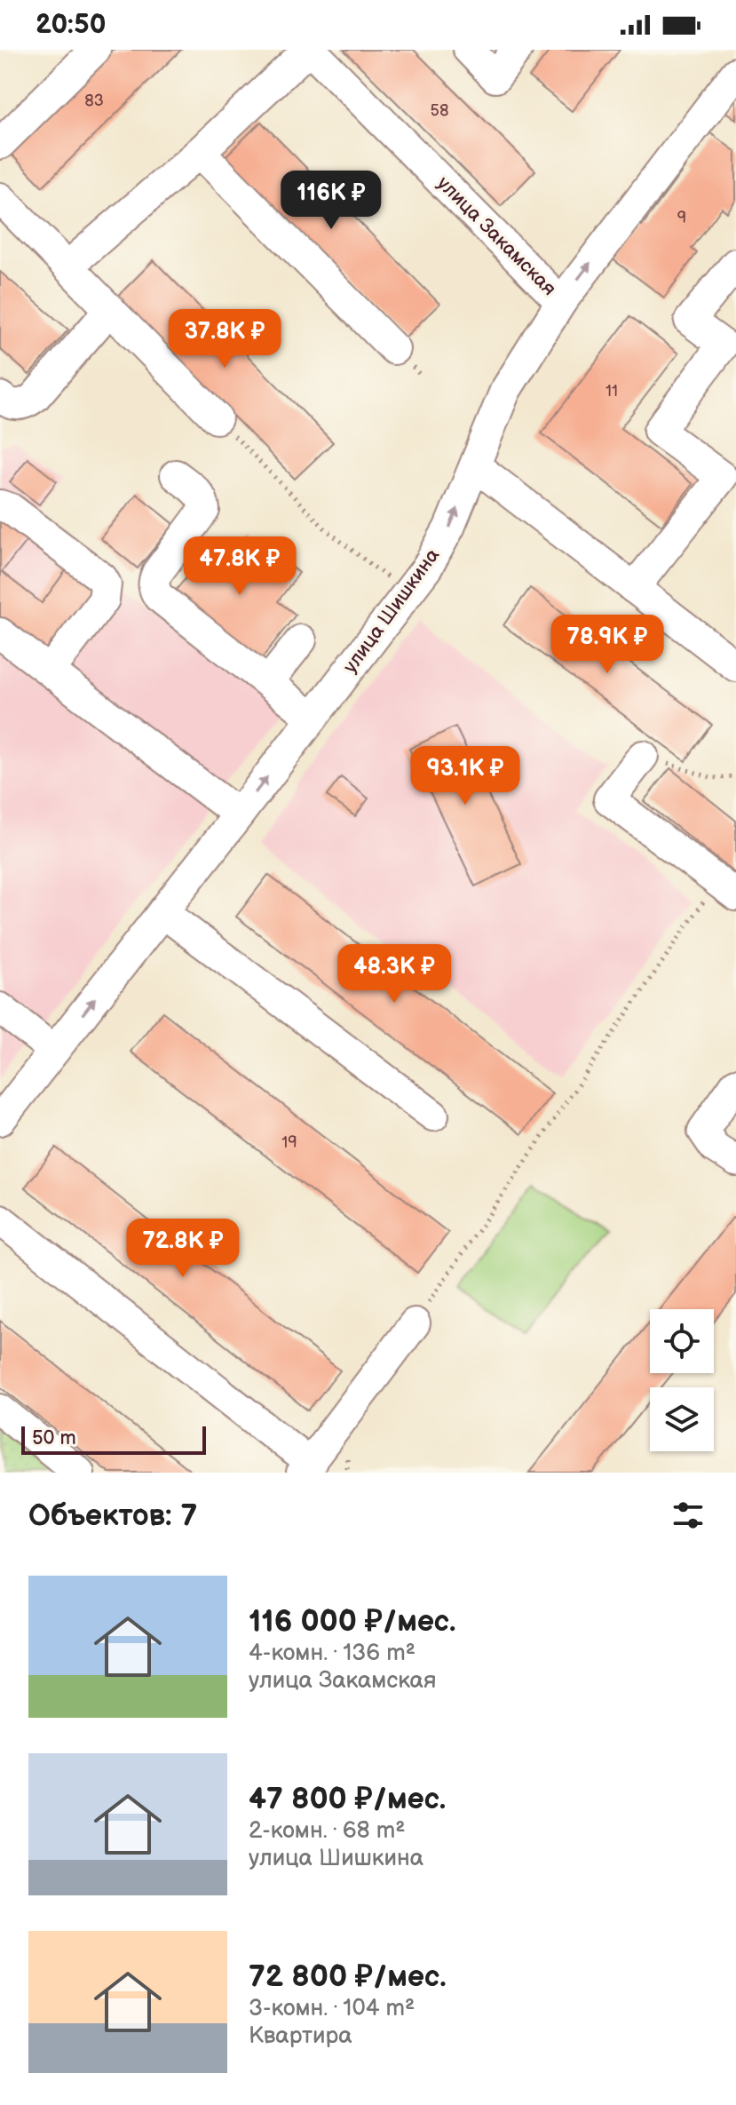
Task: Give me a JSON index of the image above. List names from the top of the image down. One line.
{"streets":{"street":["улица Закамская","улица Шишкина"]},"crossings":[["улица Закамская","улица Шишкина"]],"one_way":["улица Шишкина"],"house_numbers":["83","58","9","11","19"],"scale_bar":"50 m","page":{"status":"20:50","price":["116K ₽","37.8K ₽","47.8K ₽","78.9K ₽","93.1K ₽","48.3K ₽","72.8K ₽"],"scale":"50 m","heading":"Объектов: 7","list":[{"name":"116 000 ₽/мес.","note":"4-комн. · 136 m² · улица Закамская"},{"name":"47 800 ₽/мес.","note":"2-комн. · 68 m² · улица Шишкина"},{"name":"72 800 ₽/мес.","note":"3-комн. · 104 m² · Квартира"}]}}
